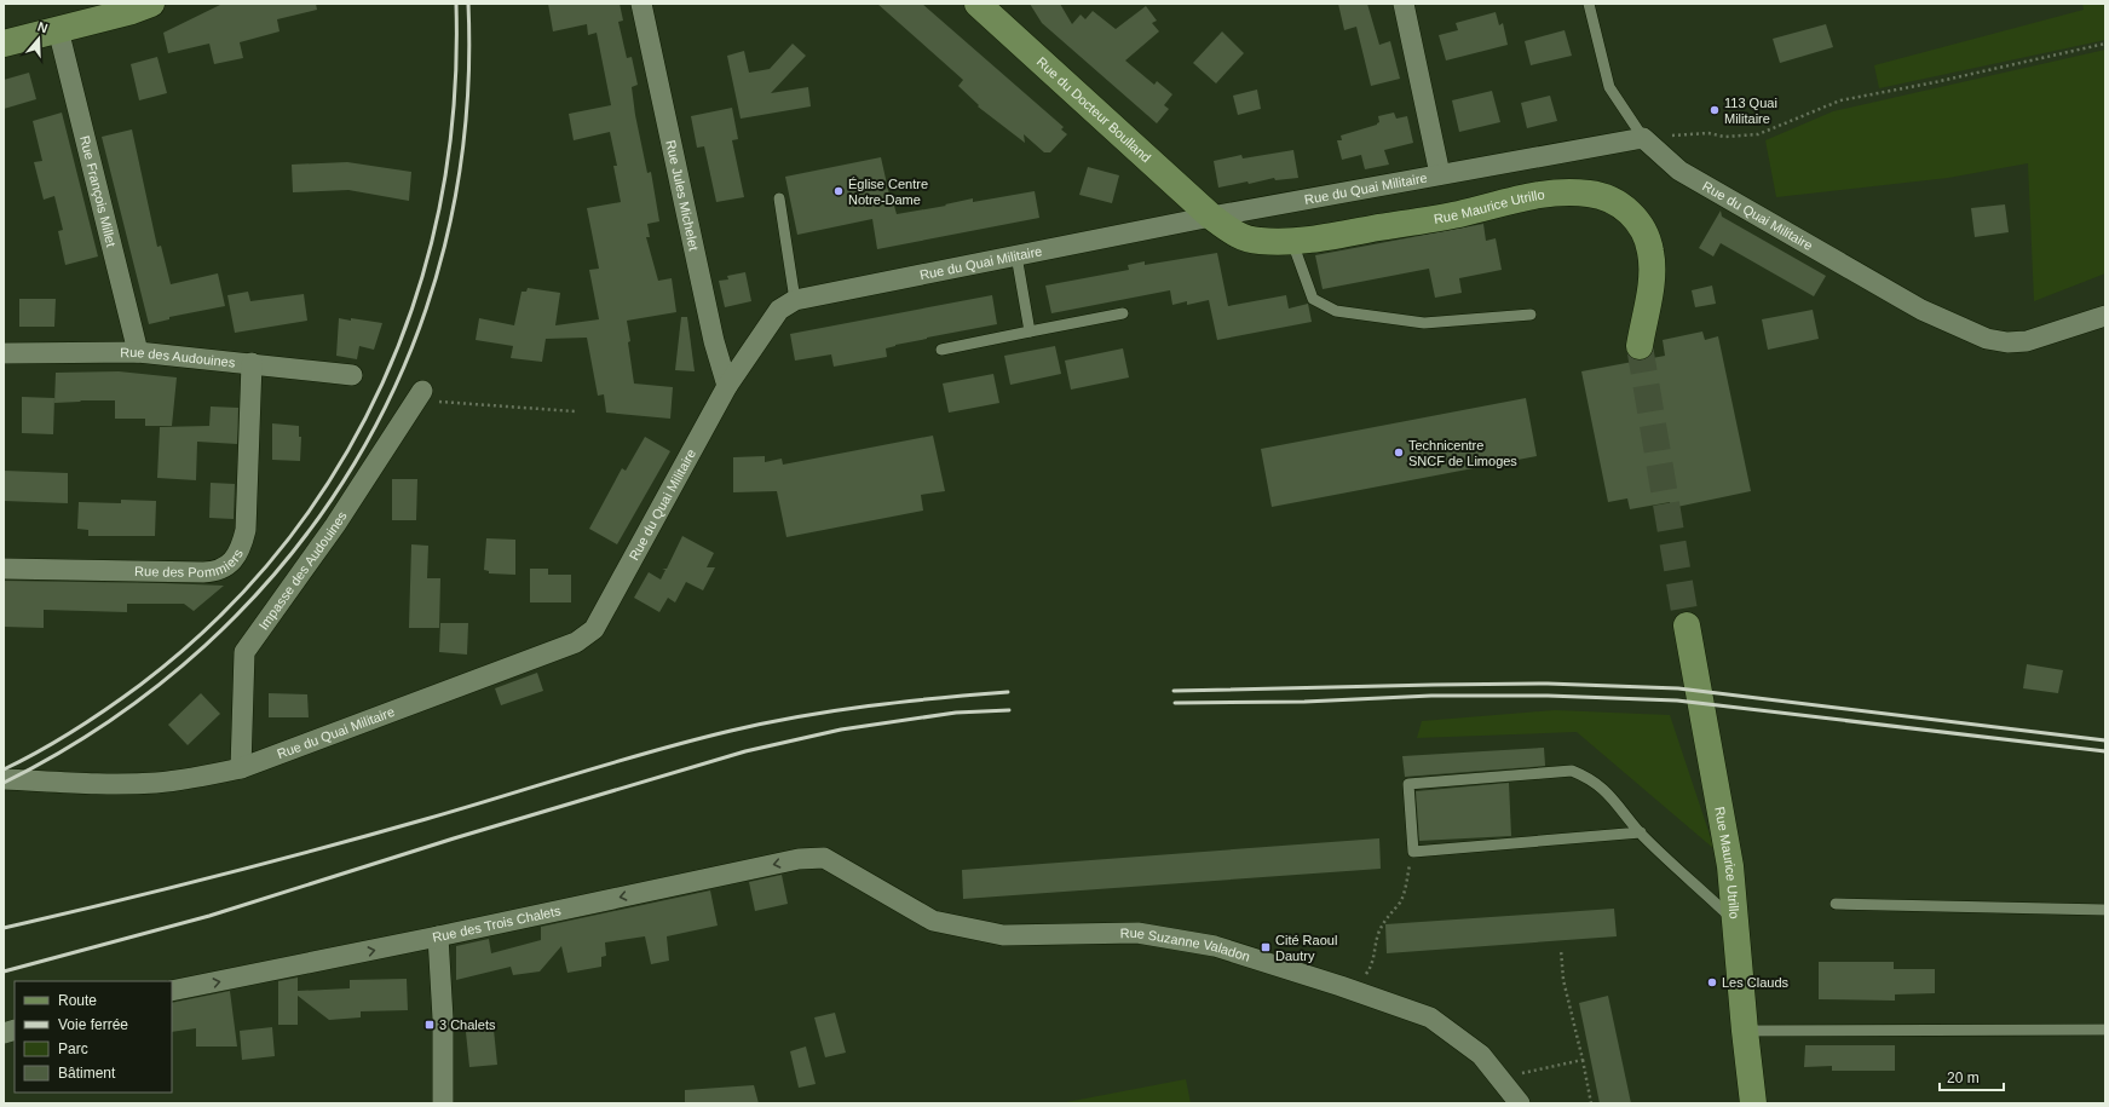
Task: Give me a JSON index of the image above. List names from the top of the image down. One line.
{"streets":{"street":["Rue du Docteur Boulland","Rue du Quai Militaire","Rue François Millet","Rue Jules Michelet","Rue Maurice Utrillo","Rue des Audouines","Rue des Pommiers","Impasse des Audouines","Rue des Trois Chalets","Rue Suzanne Valadon"]},"crossings":[["Rue du Docteur Boulland","Rue du Quai Militaire"],["Rue du Docteur Boulland","Rue Maurice Utrillo"],["Rue du Quai Militaire","Rue Jules Michelet"],["Rue du Quai Militaire","Rue Maurice Utrillo"],["Rue du Quai Militaire","Impasse des Audouines"],["Rue François Millet","Rue des Audouines"],["Rue des Audouines","Rue des Pommiers"],["Rue des Trois Chalets","Rue Suzanne Valadon"]],"places":{"other":["113 Quai Militaire","Église Centre Notre-Dame","Technicentre SNCF de Limoges","Les Clauds"],"transit":["Cité Raoul Dautry","3 Chalets"]},"legend":["Route","Voie ferrée","Parc","Bâtiment"],"scale_bar":"20 m","north":"top"}
